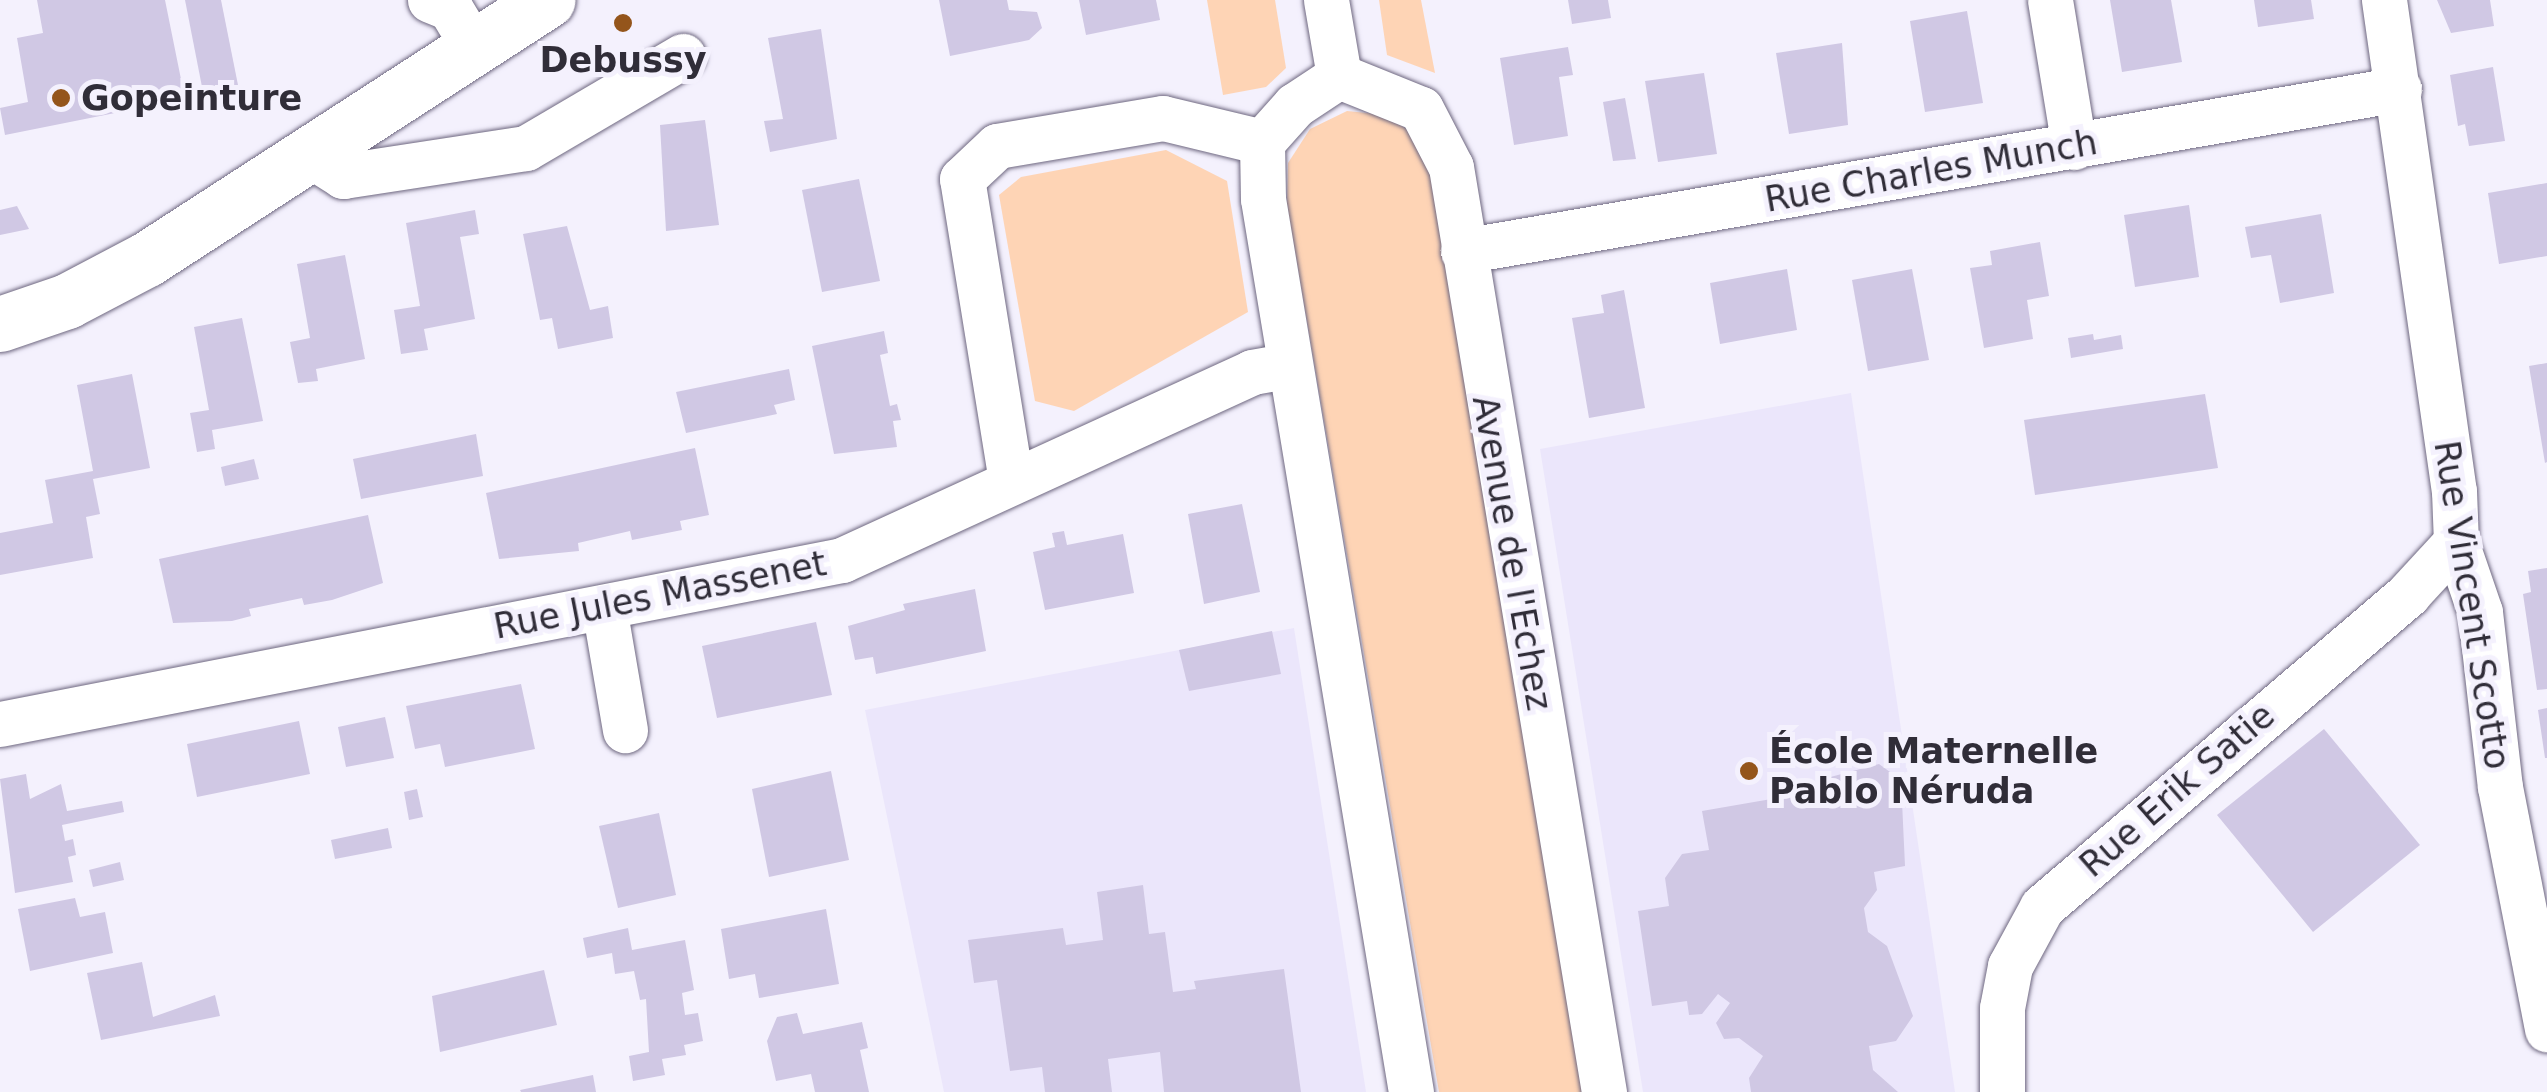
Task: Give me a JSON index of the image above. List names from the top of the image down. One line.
{"streets":{"street":["Rue Charles Munch","Avenue de l'Echez","Rue Jules Massenet","Rue Vincent Scotto","Rue Erik Satie"]},"crossings":[["Rue Charles Munch","Avenue de l'Echez"],["Rue Charles Munch","Rue Vincent Scotto"],["Rue Vincent Scotto","Rue Erik Satie"]],"places":["Debussy","Gopeinture","École Maternelle Pablo Néruda"]}
